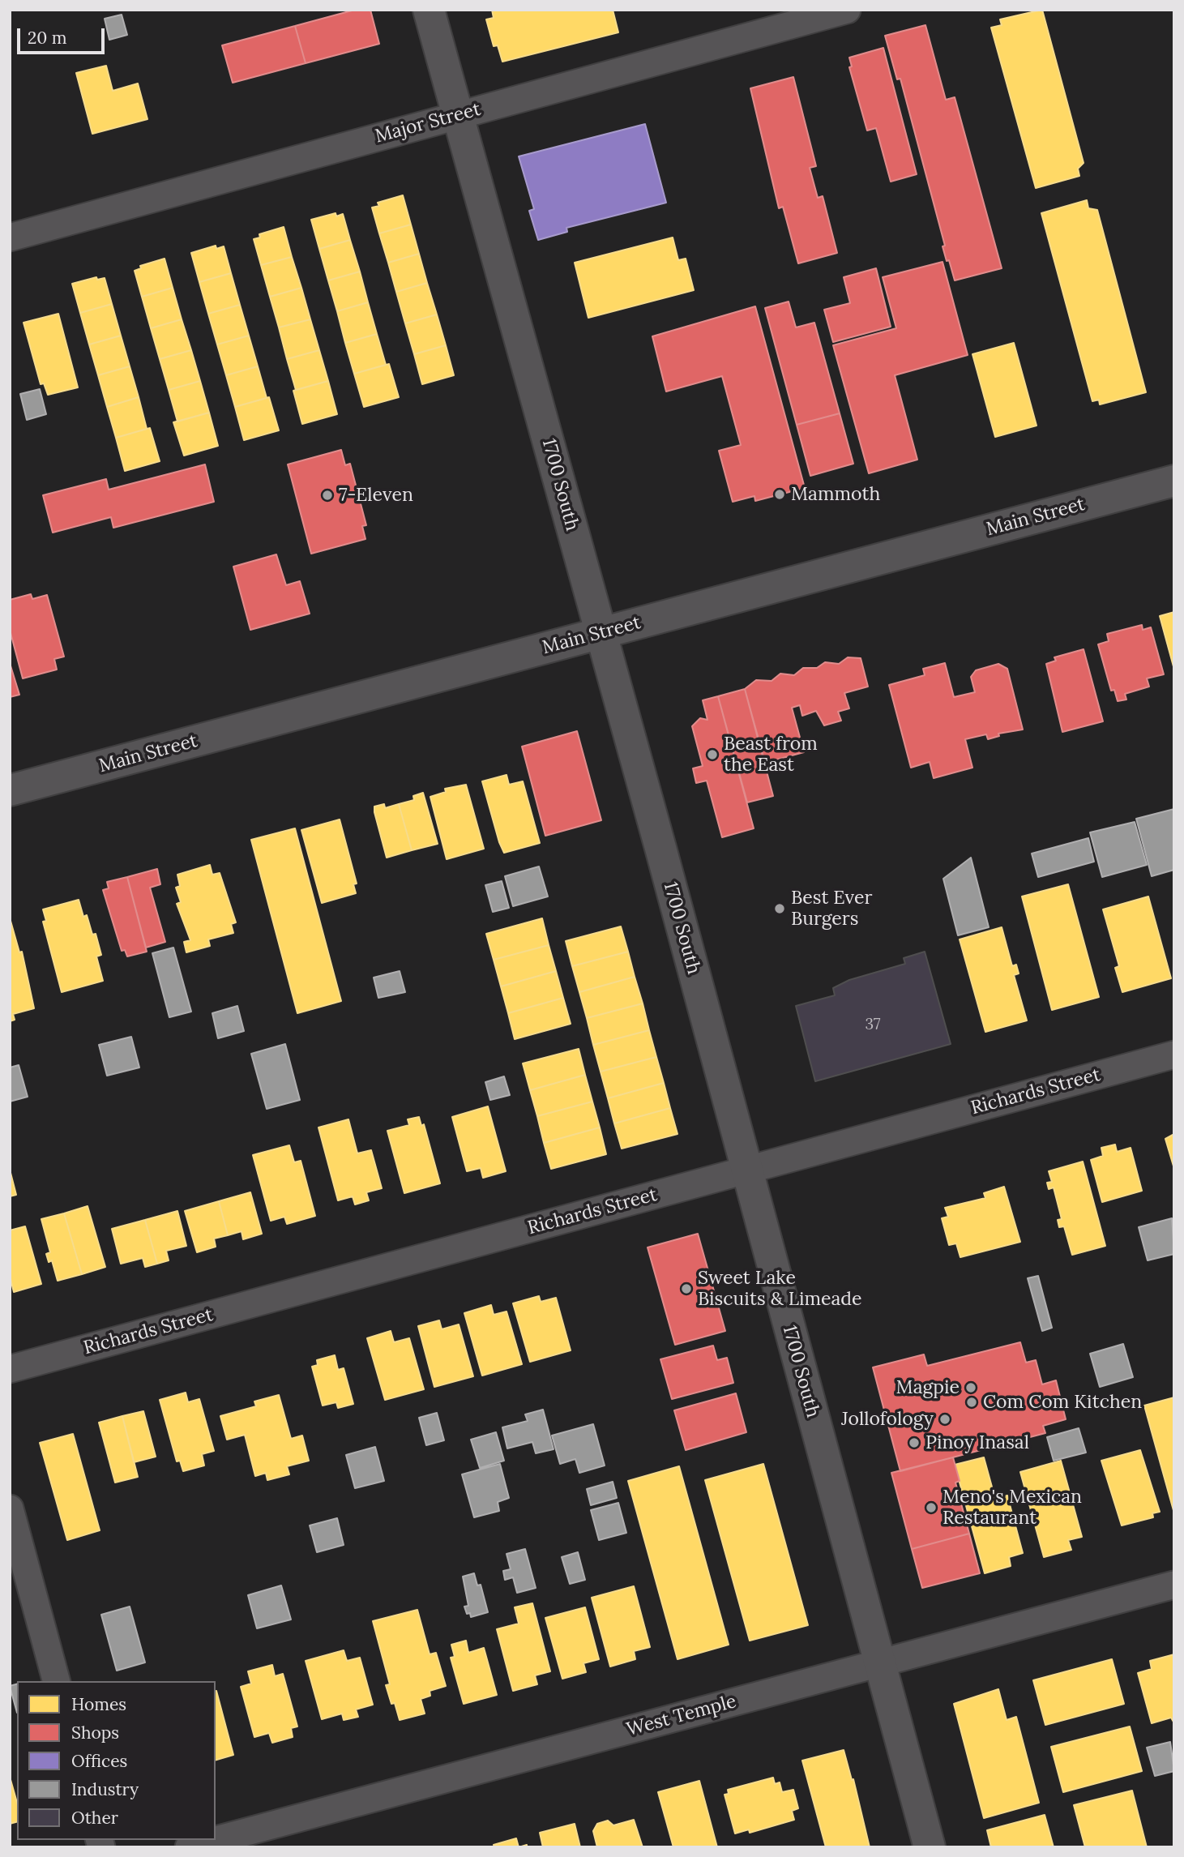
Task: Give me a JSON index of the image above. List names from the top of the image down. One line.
{"streets":{"street":["Major Street","1700 South","Main Street","Richards Street","West Temple"]},"crossings":[["Major Street","1700 South"],["1700 South","Main Street"],["1700 South","Richards Street"],["1700 South","West Temple"]],"places":["Mammoth","7-Eleven","Beast from the East","Best Ever Burgers","Sweet Lake Biscuits & Limeade","Magpie","Com Com Kitchen","Jollofology","Pinoy Inasal","Meno's Mexican Restaurant"],"house_numbers":["37"],"legend":["Homes","Shops","Offices","Industry","Other"],"scale_bar":"20 m"}
